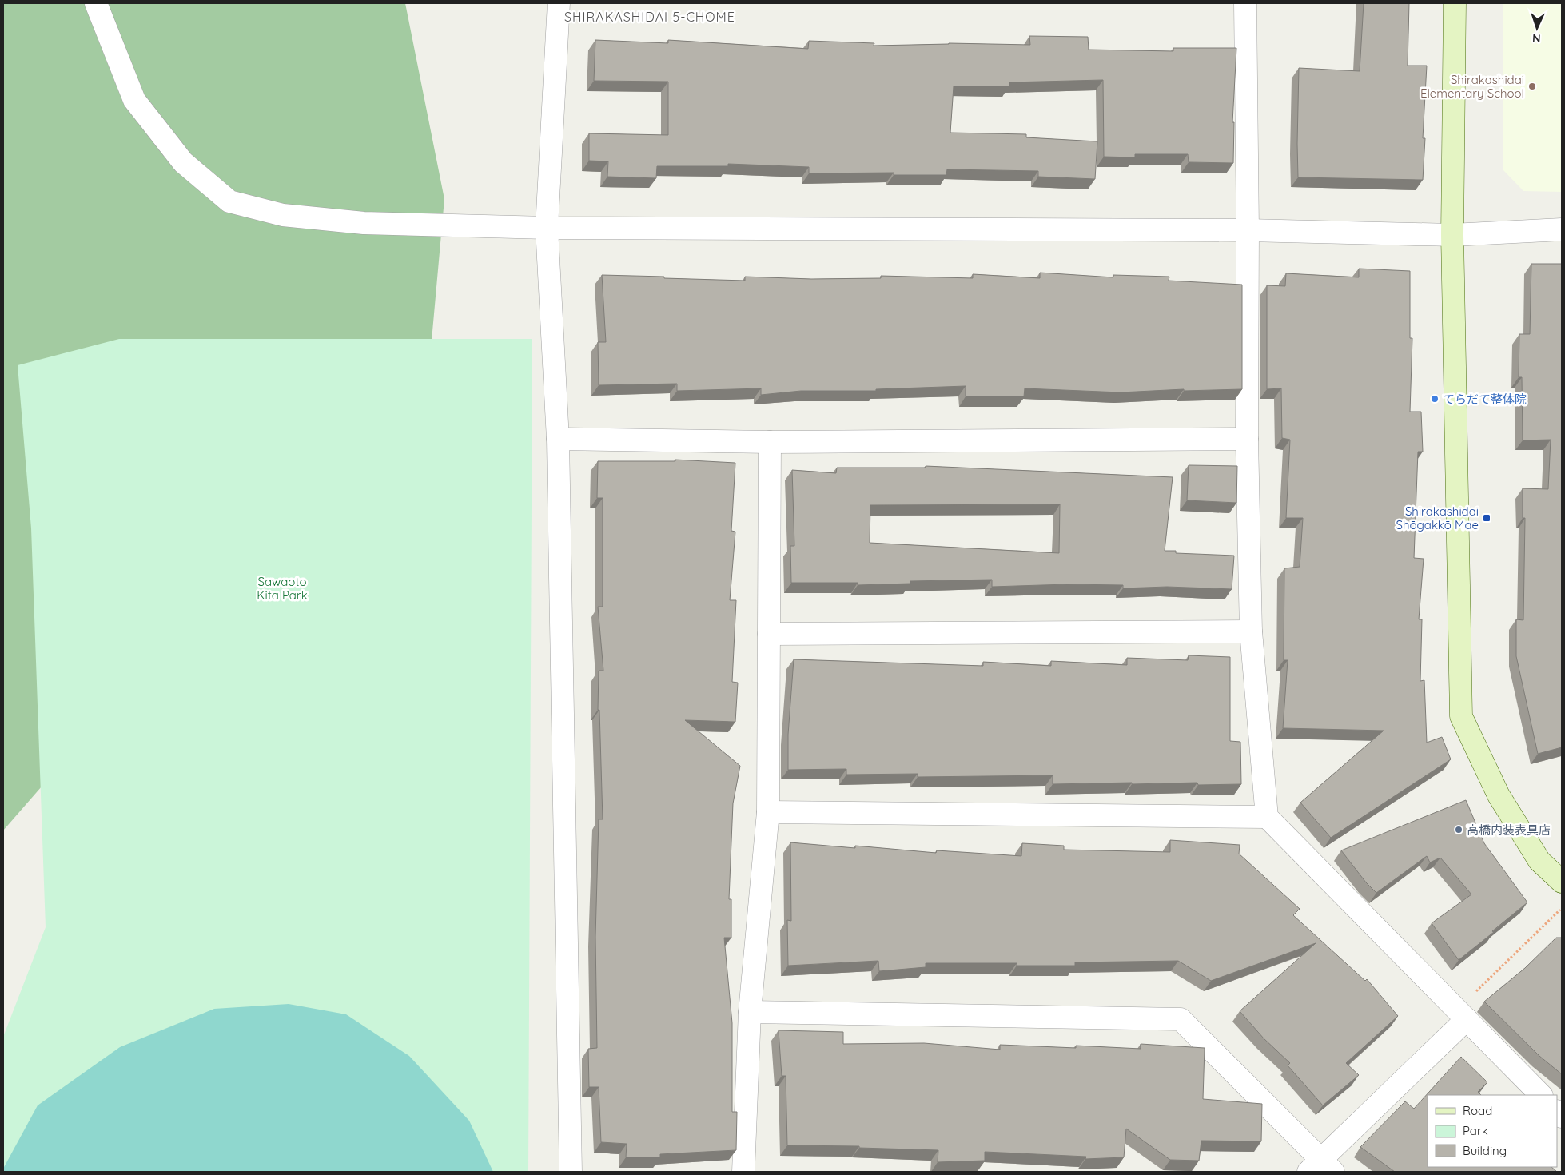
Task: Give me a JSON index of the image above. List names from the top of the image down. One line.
{"districts":["SHIRAKASHIDAI 5-CHOME"],"parks":["Sawaoto Kita Park"],"places":{"other":["Shirakashidai Elementary School","てらだて整体院","高橋内装表具店"],"transit":["Shirakashidai Shōgakkō Mae"]},"legend":["Road","Park","Building"],"north":"bottom"}
